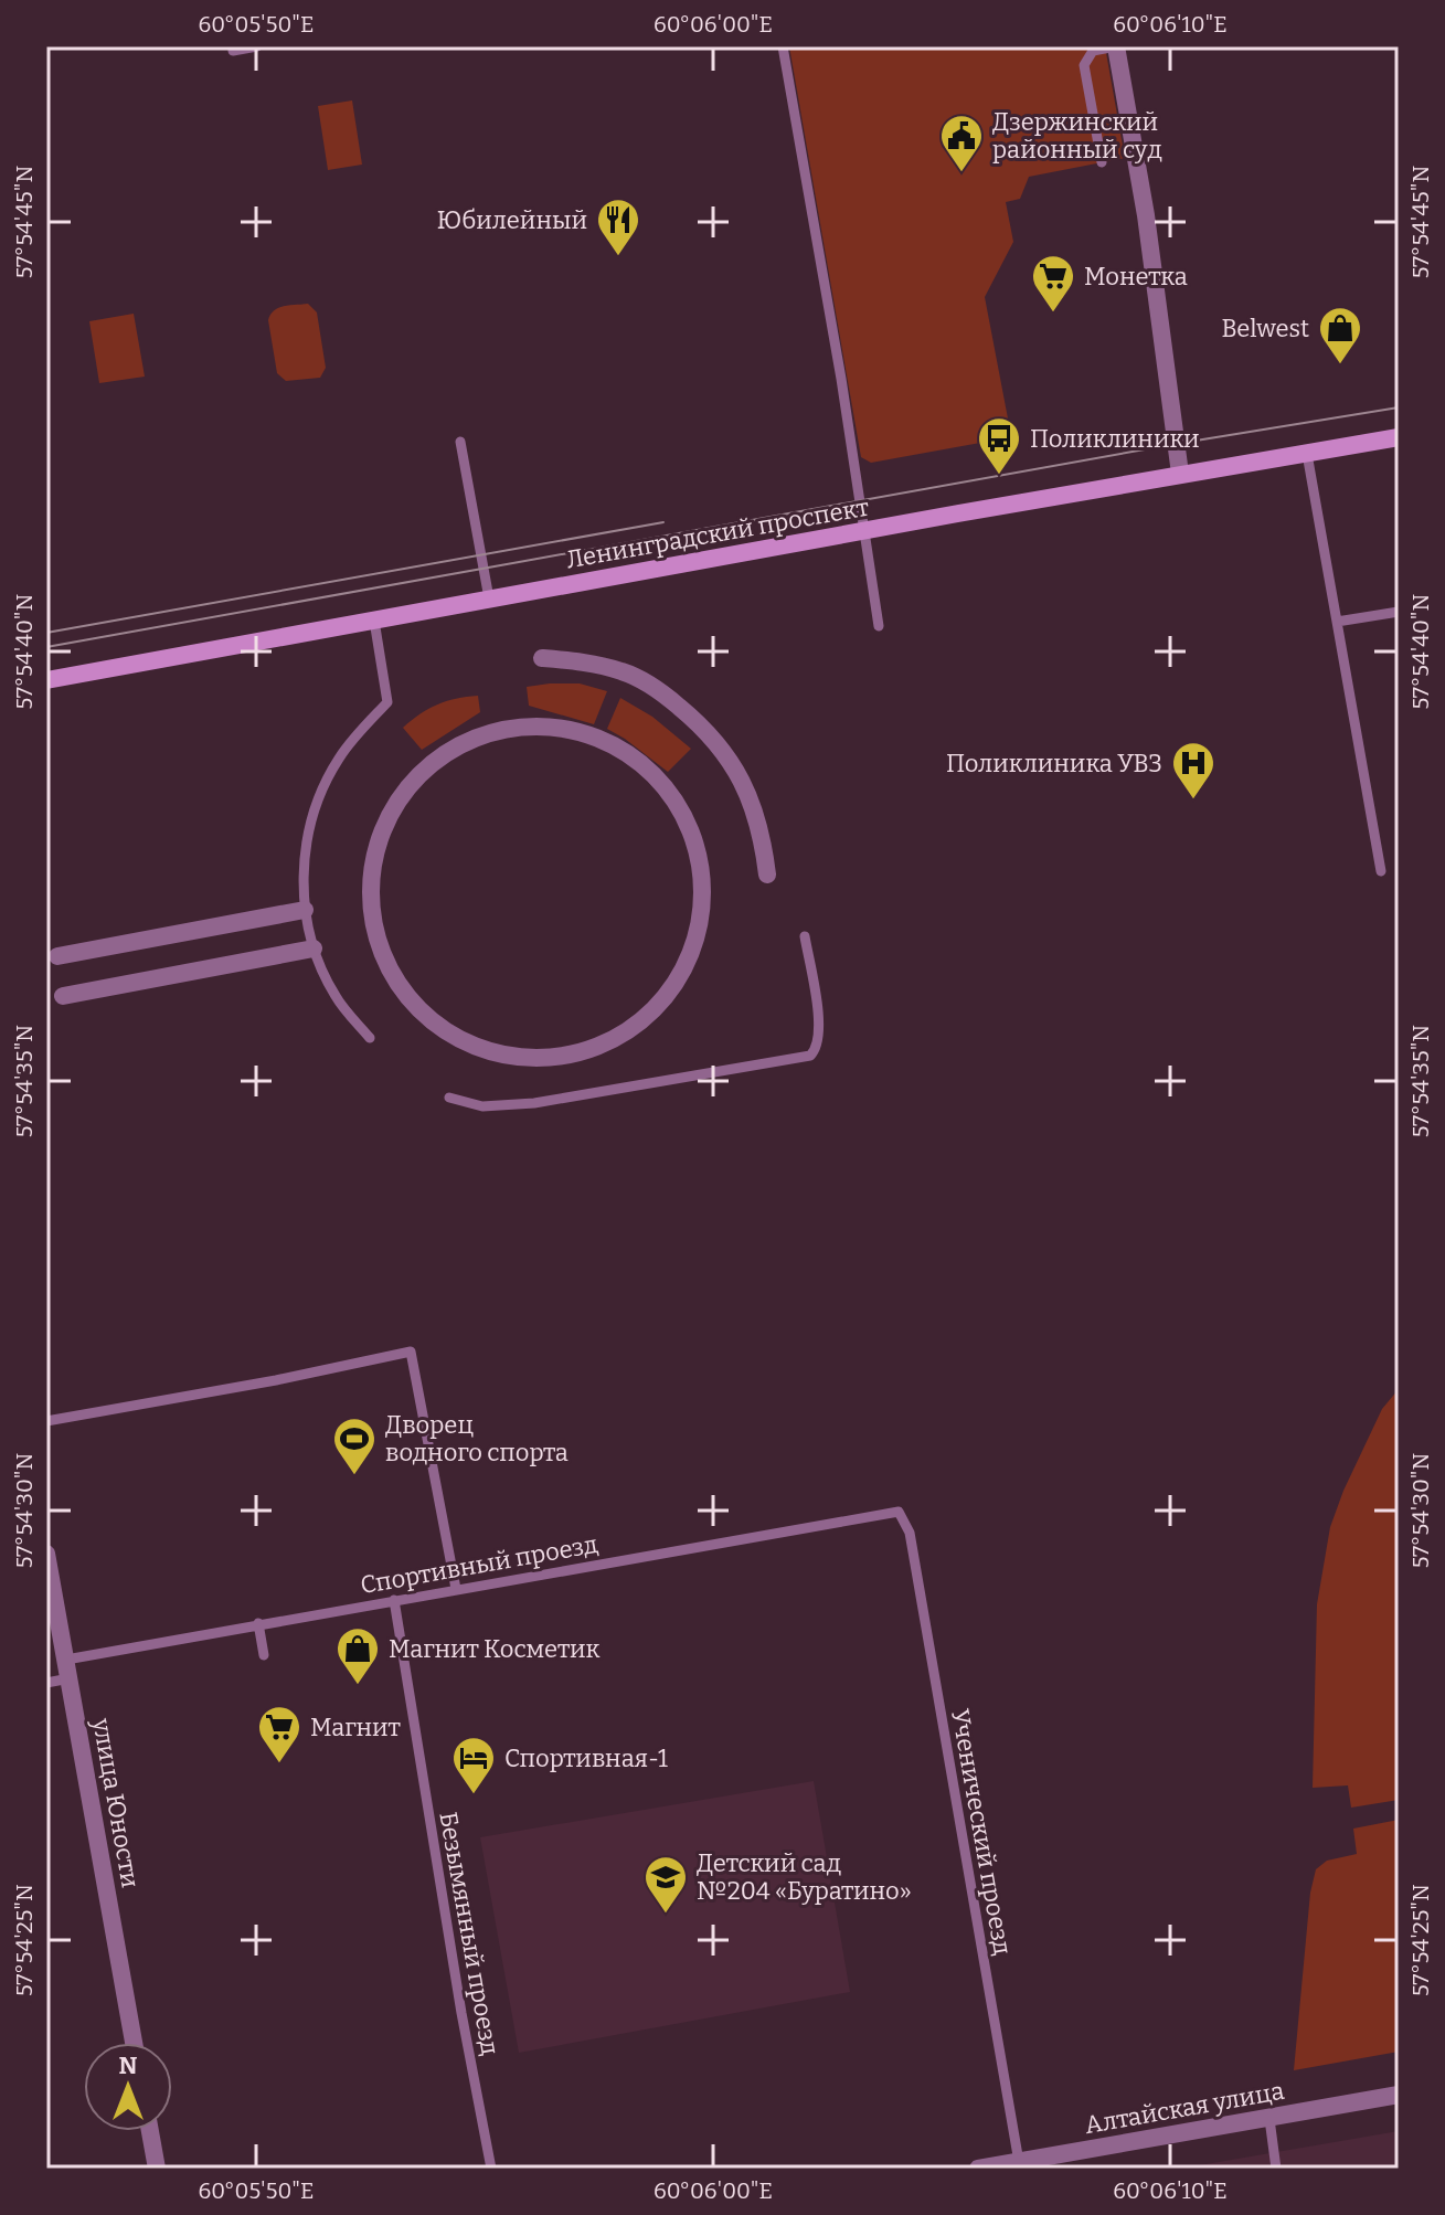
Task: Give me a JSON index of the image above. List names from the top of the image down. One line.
{"streets":{"main road":["Ленинградский проспект"],"street":["улица Юности","Алтайская улица"],"lane":["Спортивный проезд","Ученический проезд","Безымянный проезд"]},"crossings":[["Спортивный проезд","улица Юности"],["Спортивный проезд","Ученический проезд"],["Спортивный проезд","Безымянный проезд"],["Ученический проезд","Алтайская улица"]],"places":{"public building":["Дзержинский районный суд"],"restaurant":["Юбилейный"],"supermarket":["Монетка","Магнит"],"shop":["Belwest","Магнит Косметик"],"bus stop":["Поликлиники"],"hospital":["Поликлиника УВЗ"],"sports":["Дворец водного спорта"],"hotel":["Спортивная-1"],"school or university":["Детский сад №204 «Буратино»"]},"north":"top","coordinates":["60°05'50\"E","60°06'00\"E","60°06'10\"E","57°54'45\"N","57°54'40\"N","57°54'35\"N","57°54'30\"N","57°54'25\"N"]}
